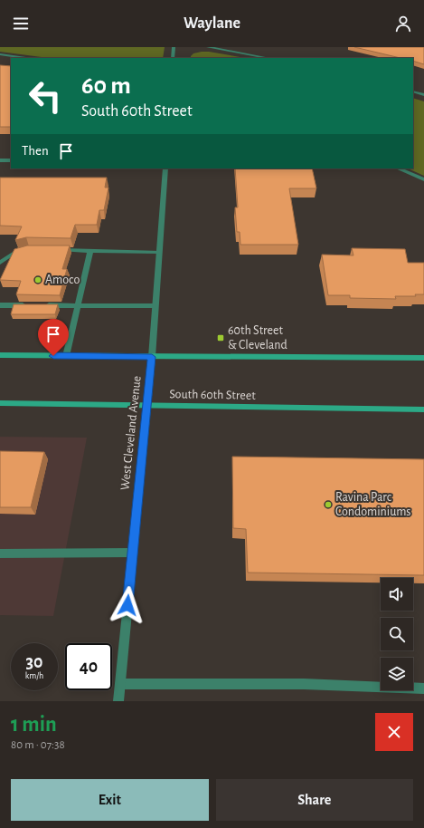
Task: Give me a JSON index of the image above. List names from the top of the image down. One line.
{"streets":{"main road":["South 60th Street"],"street":["West Cleveland Avenue"]},"crossings":[["South 60th Street","West Cleveland Avenue"]],"places":{"other":["Amoco","Ravina Parc Condominiums"],"transit":["60th Street & Cleveland"]},"page":{"header":"Waylane","turn":["60 m","South 60th Street"],"then":"Then","speed":"30 km/h","limit":"40","heading":["1 min","80 m · 07:38"],"buttons":["Exit","Share"]}}
